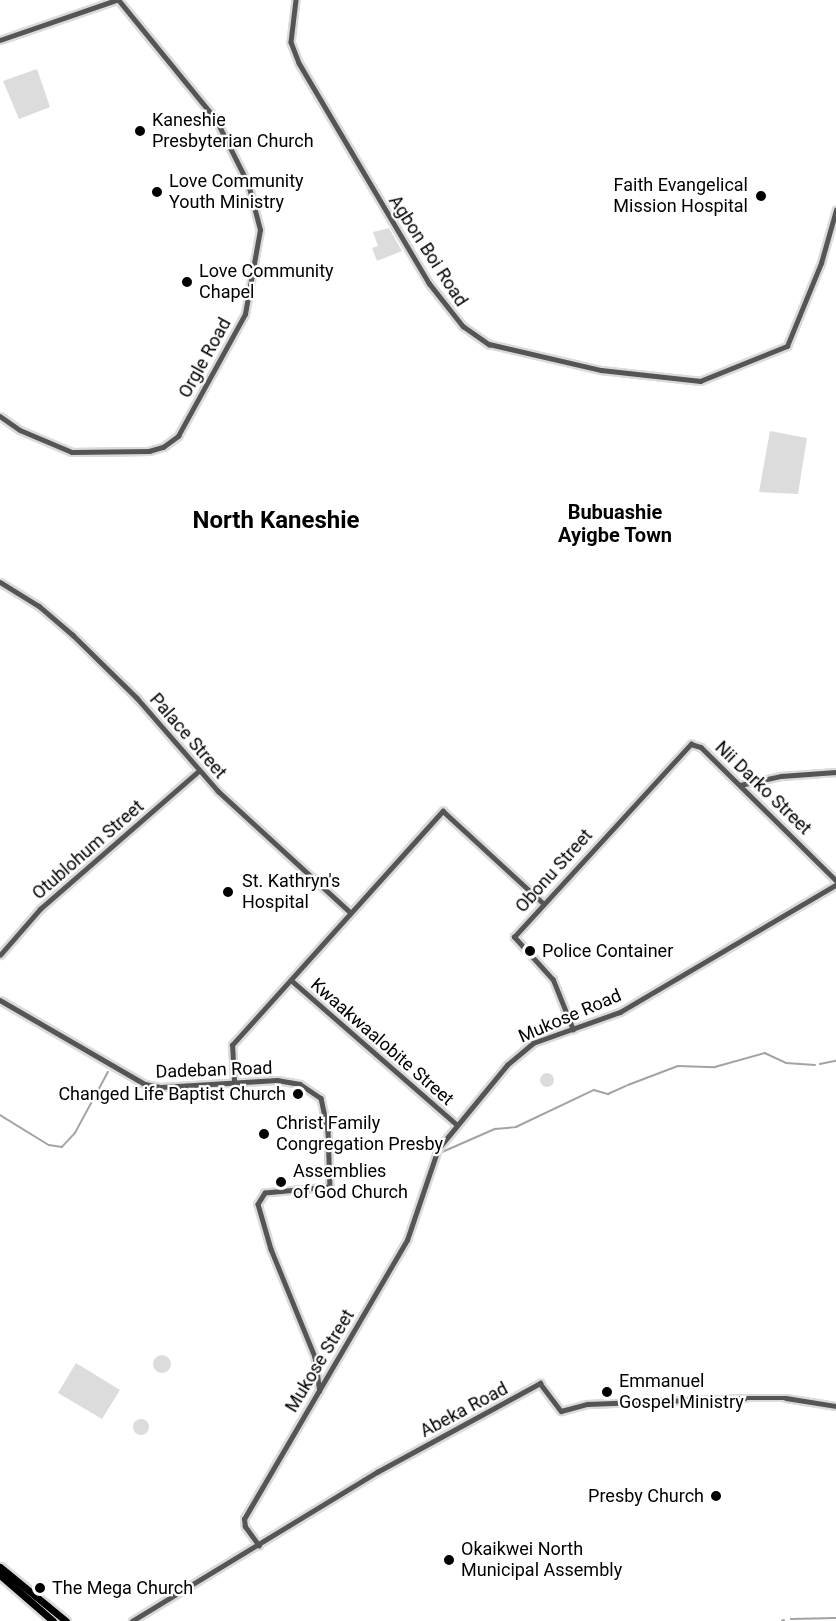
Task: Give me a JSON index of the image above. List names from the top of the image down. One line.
{"streets":{"street":["Agbon Boi Road","Orgle Road","Palace Street","Nii Darko Street","Otublohum Street","Obonu Street","Mukose Road","Kwaakwaalobite Street","Dadeban Road","Mukose Street","Abeka Road"]},"crossings":[["Palace Street","Otublohum Street"],["Nii Darko Street","Obonu Street"],["Obonu Street","Mukose Road"],["Mukose Road","Kwaakwaalobite Street"],["Mukose Road","Mukose Street"],["Dadeban Road","Mukose Street"],["Mukose Street","Abeka Road"]],"districts":["Bubuashie Ayigbe Town","North Kaneshie"],"places":["Kaneshie Presbyterian Church","Love Community Youth Ministry","Faith Evangelical Mission Hospital","Love Community Chapel","St. Kathryn's Hospital","Police Container","Changed Life Baptist Church","Christ Family Congregation Presby","Assemblies of God Church","Emmanuel Gospel Ministry","Presby Church","Okaikwei North Municipal Assembly","The Mega Church"]}
